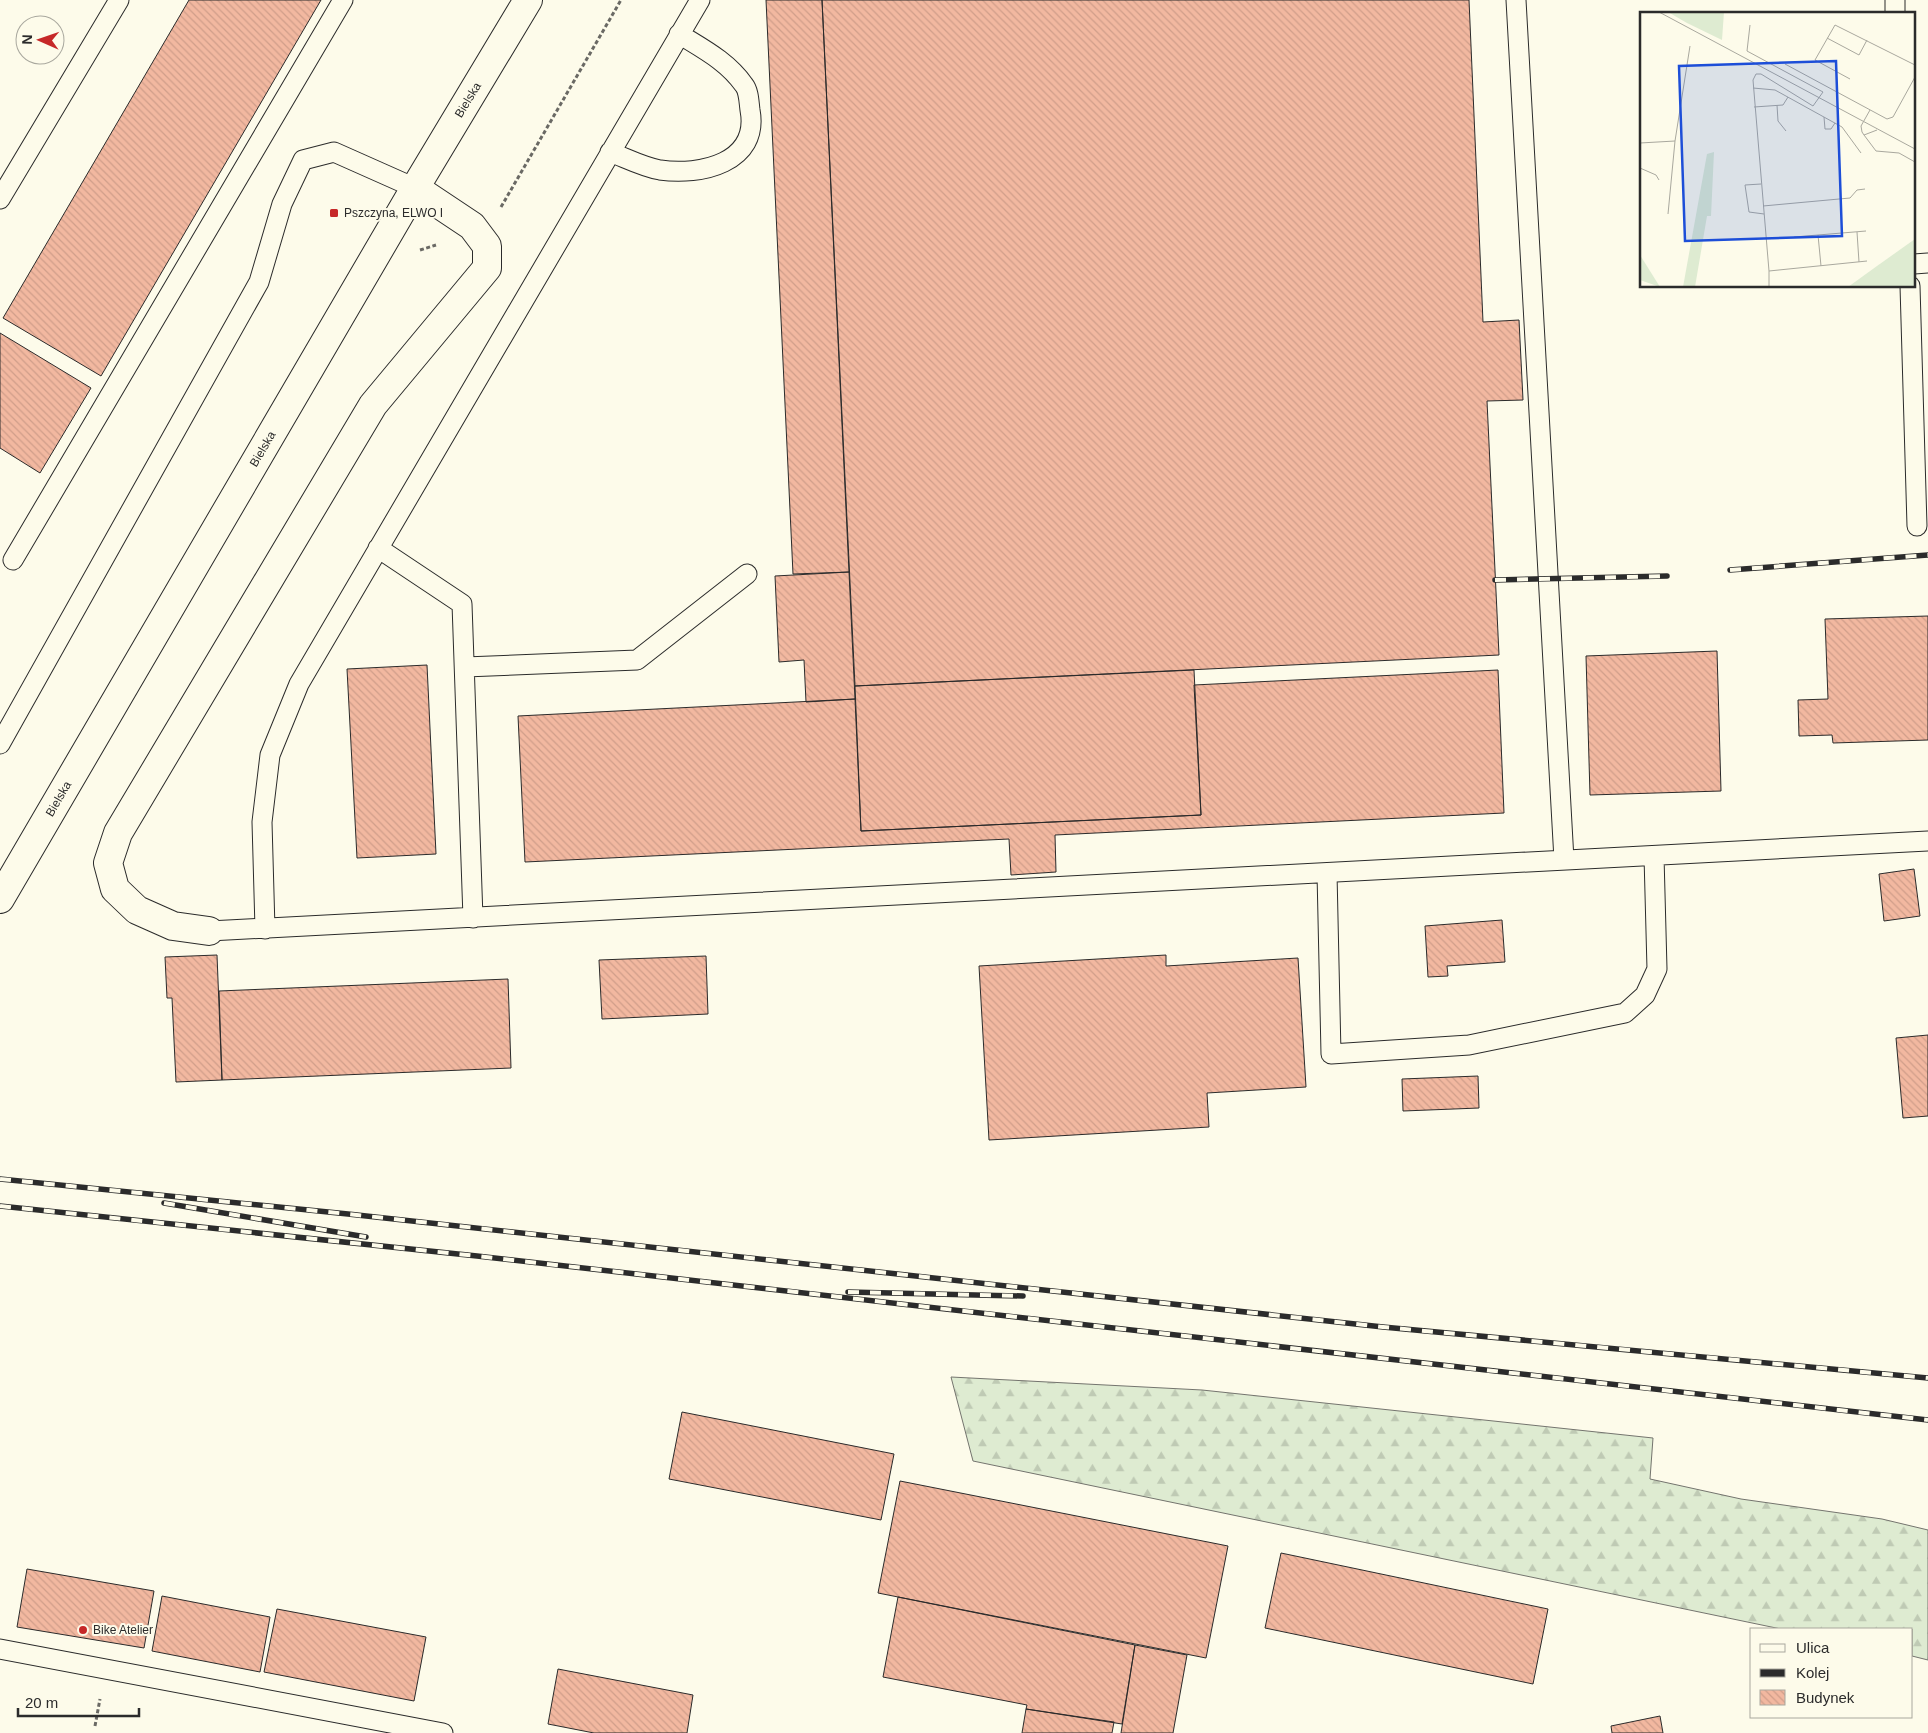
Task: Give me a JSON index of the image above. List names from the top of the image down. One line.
{"streets":{"main road":["Bielska"]},"places":{"transit":["Pszczyna, ELWO I"],"other":["Bike Atelier"]},"legend":["Ulica","Kolej","Budynek"],"scale_bar":"20 m","north":"left"}
